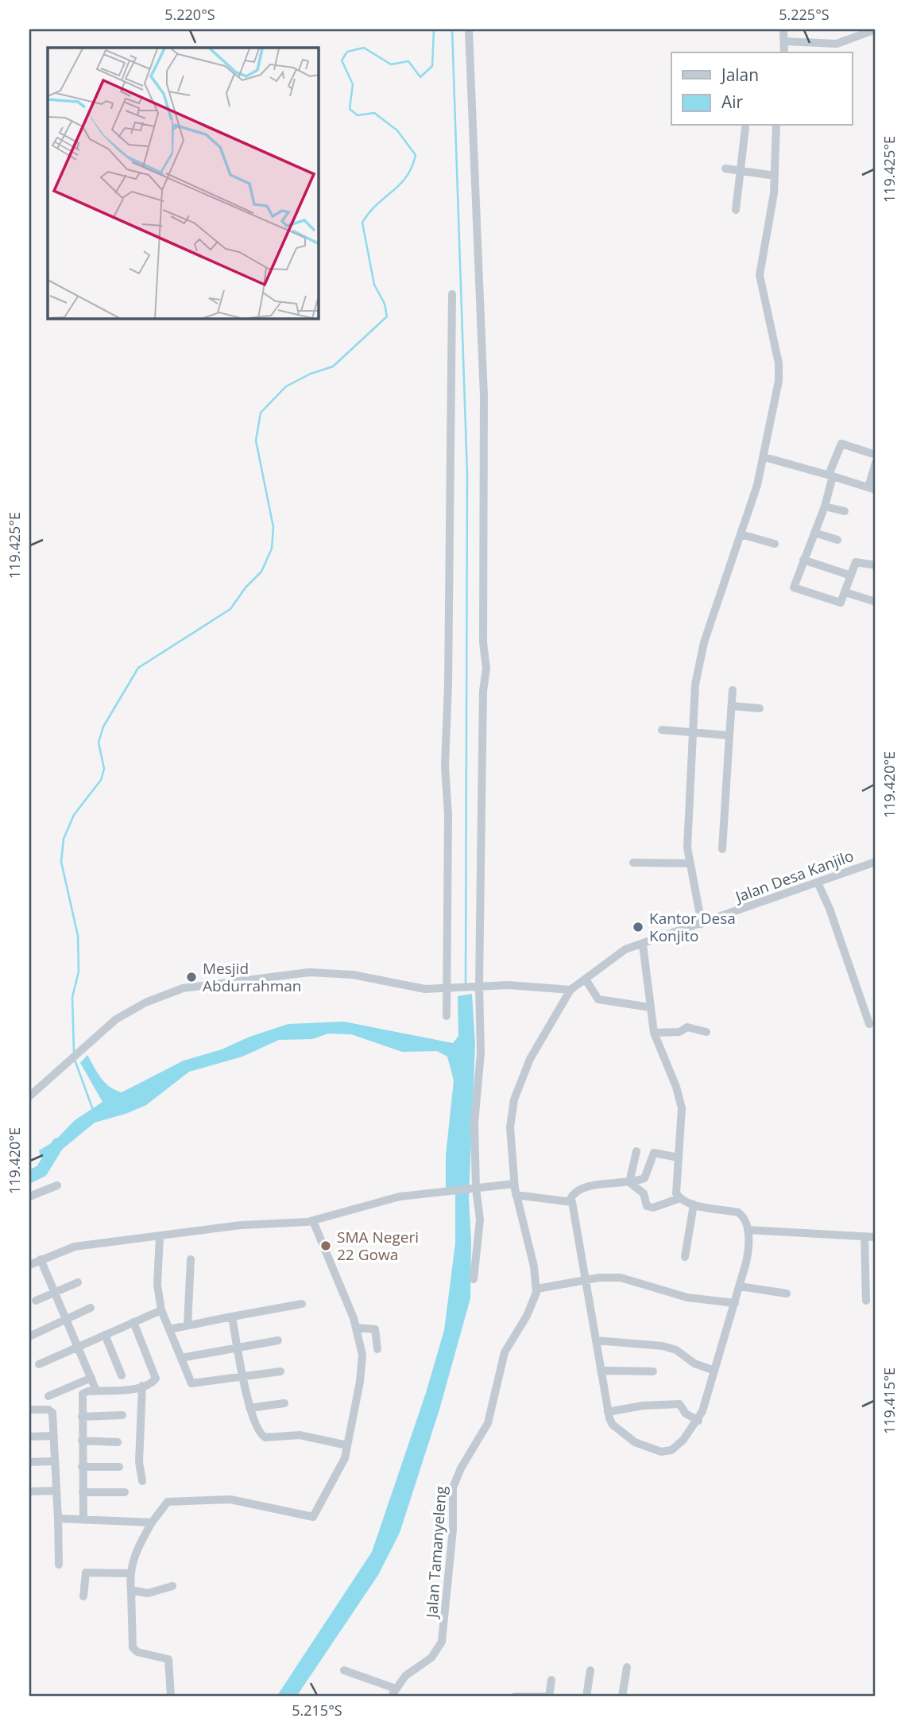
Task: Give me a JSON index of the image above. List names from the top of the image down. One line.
{"streets":{"street":["Jalan Desa Kanjilo","Jalan Tamanyeleng"]},"places":["Kantor Desa Konjito","Mesjid Abdurrahman","SMA Negeri 22 Gowa"],"legend":["Jalan","Air"],"coordinates":["5.220°S","5.225°S","119.425°E","119.420°E","119.415°E","5.215°S"]}
